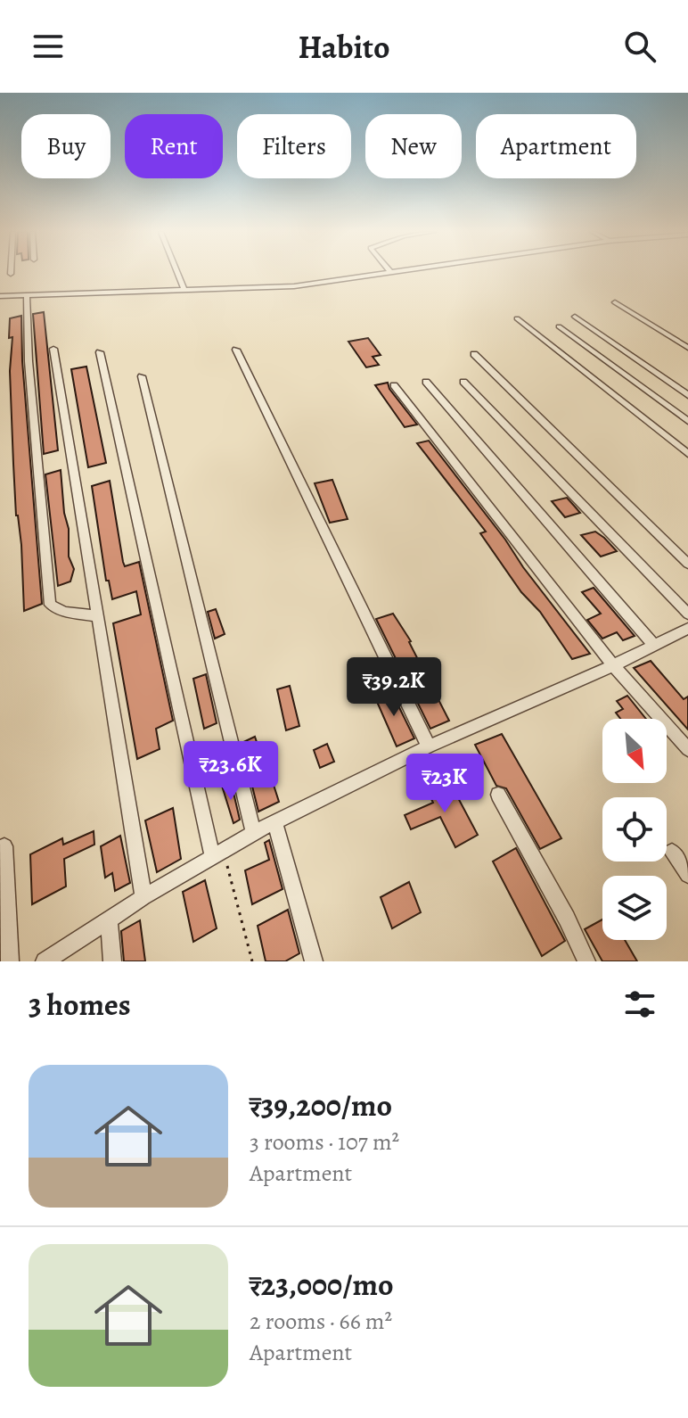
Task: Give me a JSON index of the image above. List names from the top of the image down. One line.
{"north":"bottom right","page":{"header":"Habito","chip":["Buy","Rent","Filters","New","Apartment"],"price":["₹39.2K","₹23.6K","₹23K"],"heading":"3 homes","list":[{"name":"₹39,200/mo","note":"3 rooms · 107 m² · Apartment"},{"name":"₹23,000/mo","note":"2 rooms · 66 m² · Apartment"}]}}
